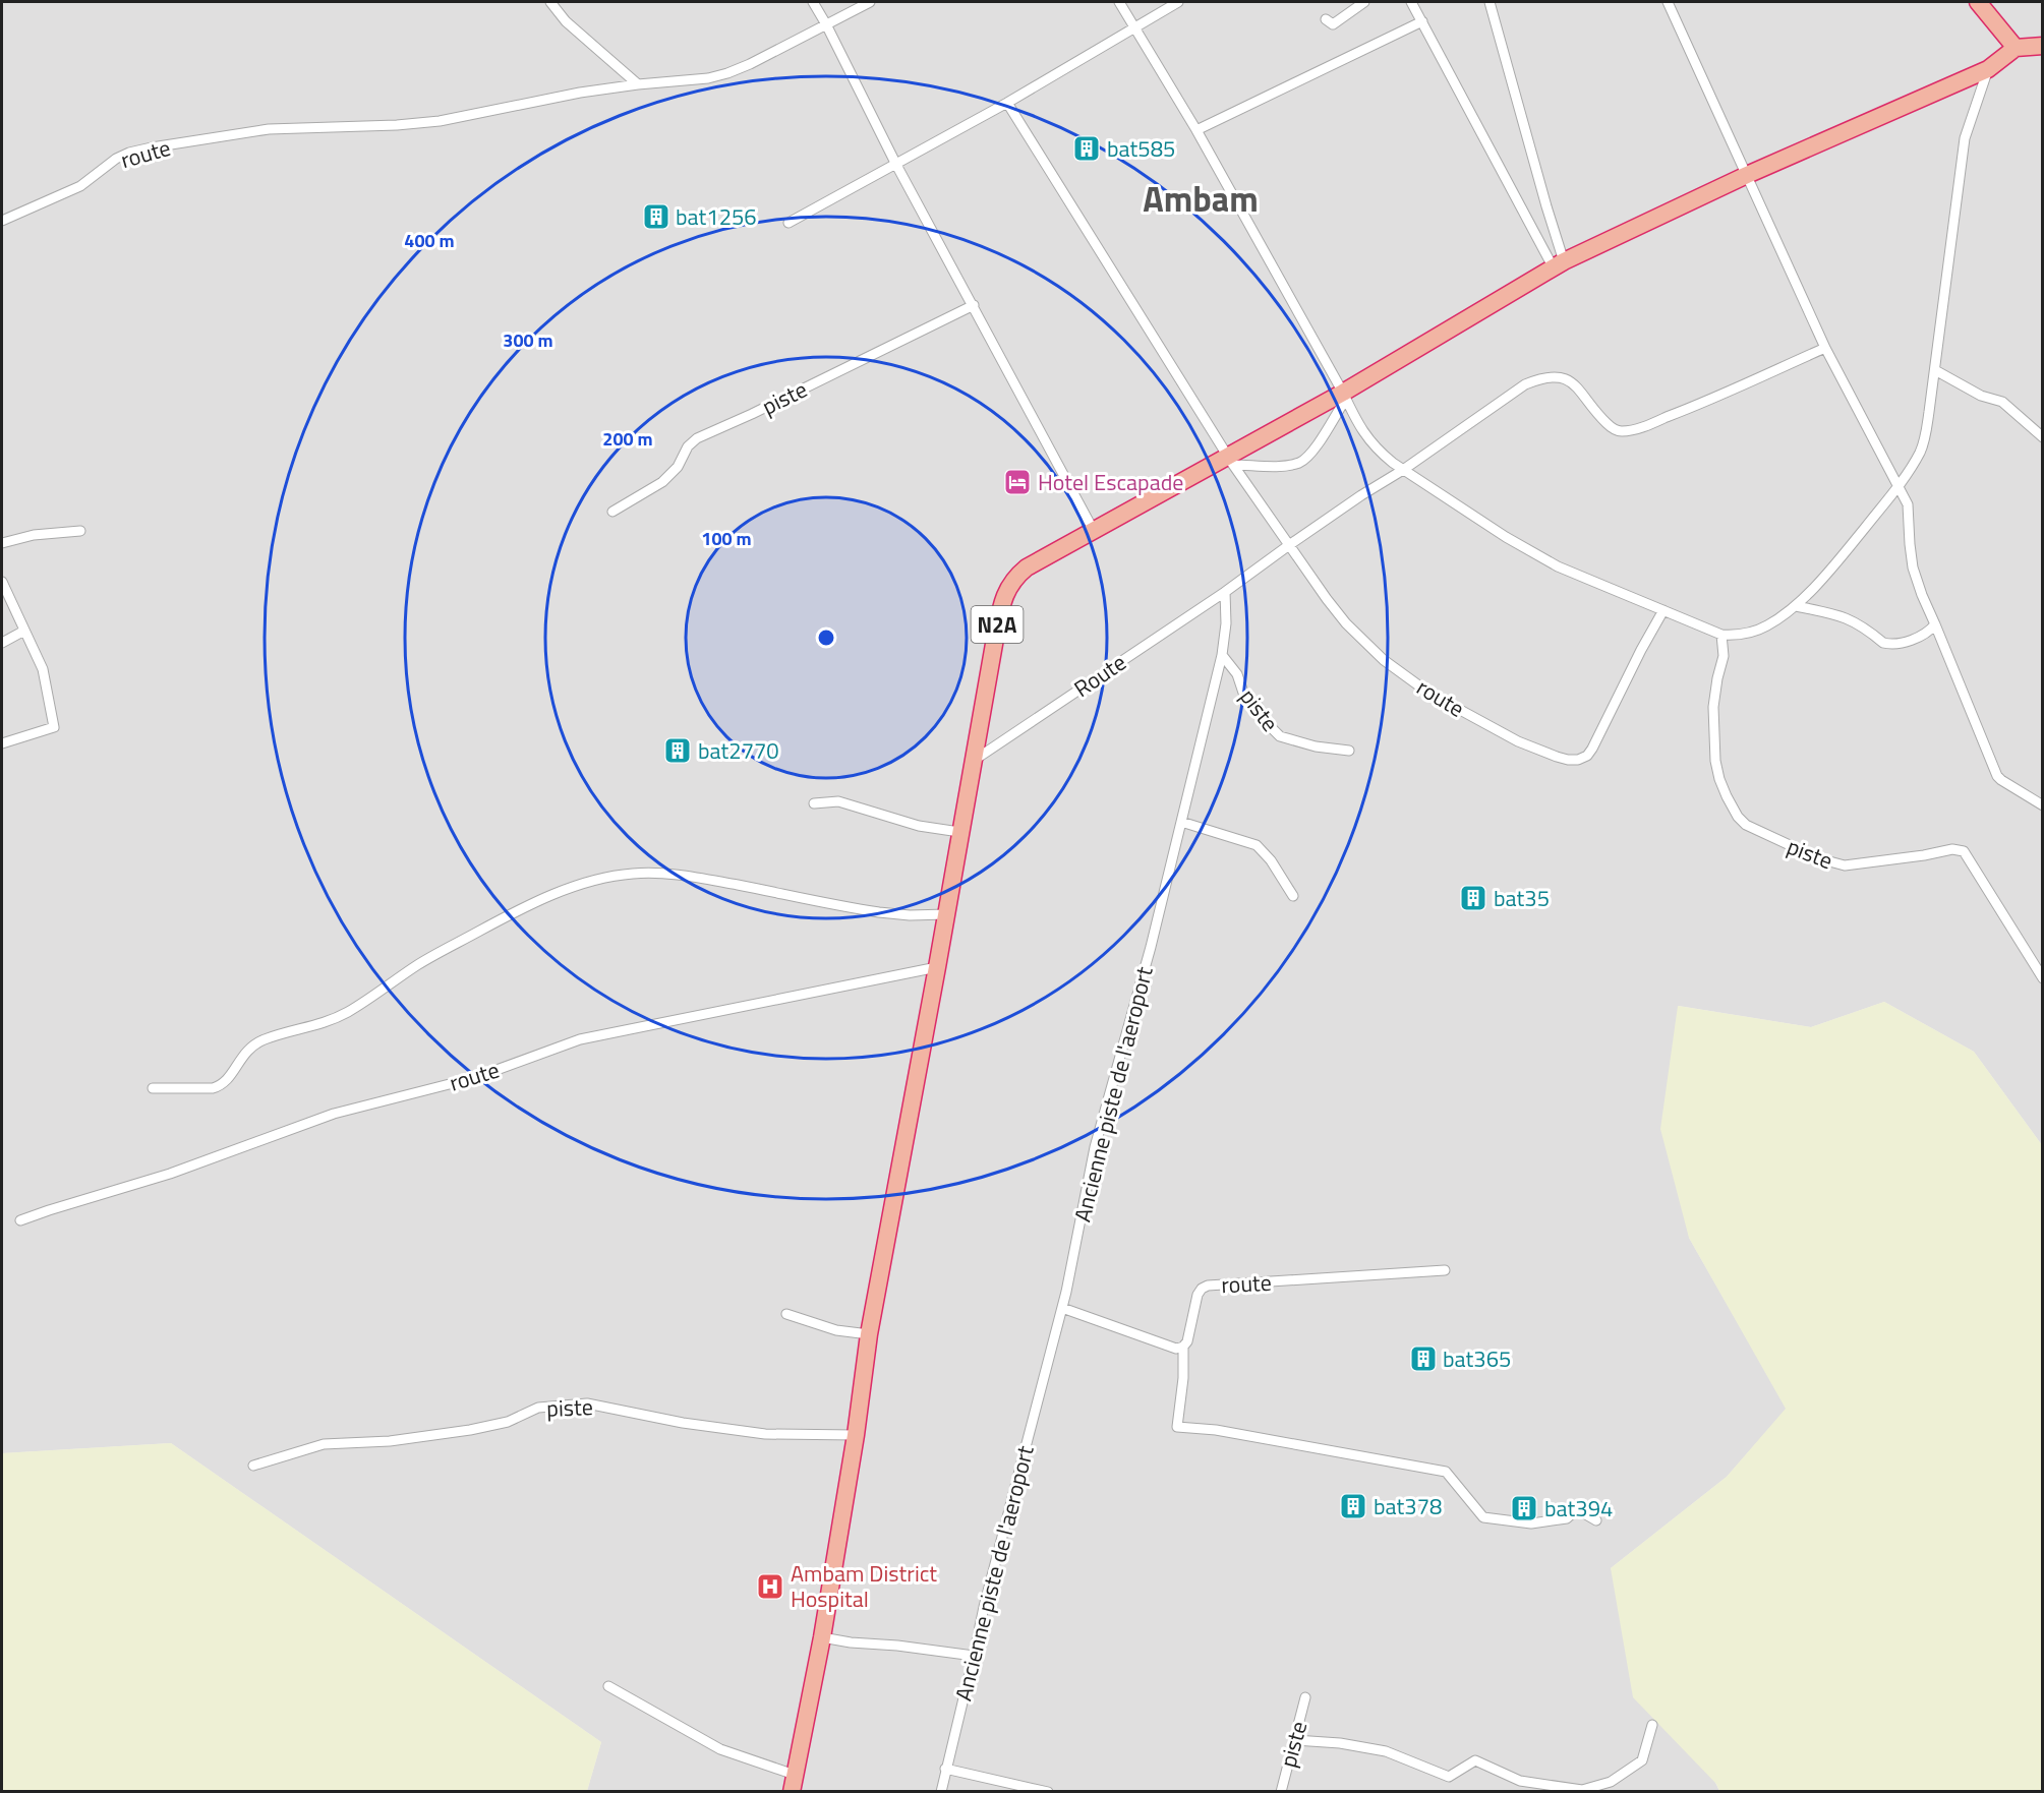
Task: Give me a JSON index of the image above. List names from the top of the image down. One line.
{"streets":{"highway":["N2A"],"street":["route","piste","Route","Ancienne piste de l'aeroport"]},"crossings":[["route","N2A"],["piste","N2A"],["piste","Ancienne piste de l'aeroport"],["N2A","Route"],["Route","Ancienne piste de l'aeroport"]],"districts":["Ambam"],"places":{"building":["bat585","bat1256","bat2770","bat35","bat365","bat378","bat394"],"hotel":["Hotel Escapade"],"hospital":["Ambam District Hospital"]},"rings":["400 m","300 m","200 m","100 m"]}
